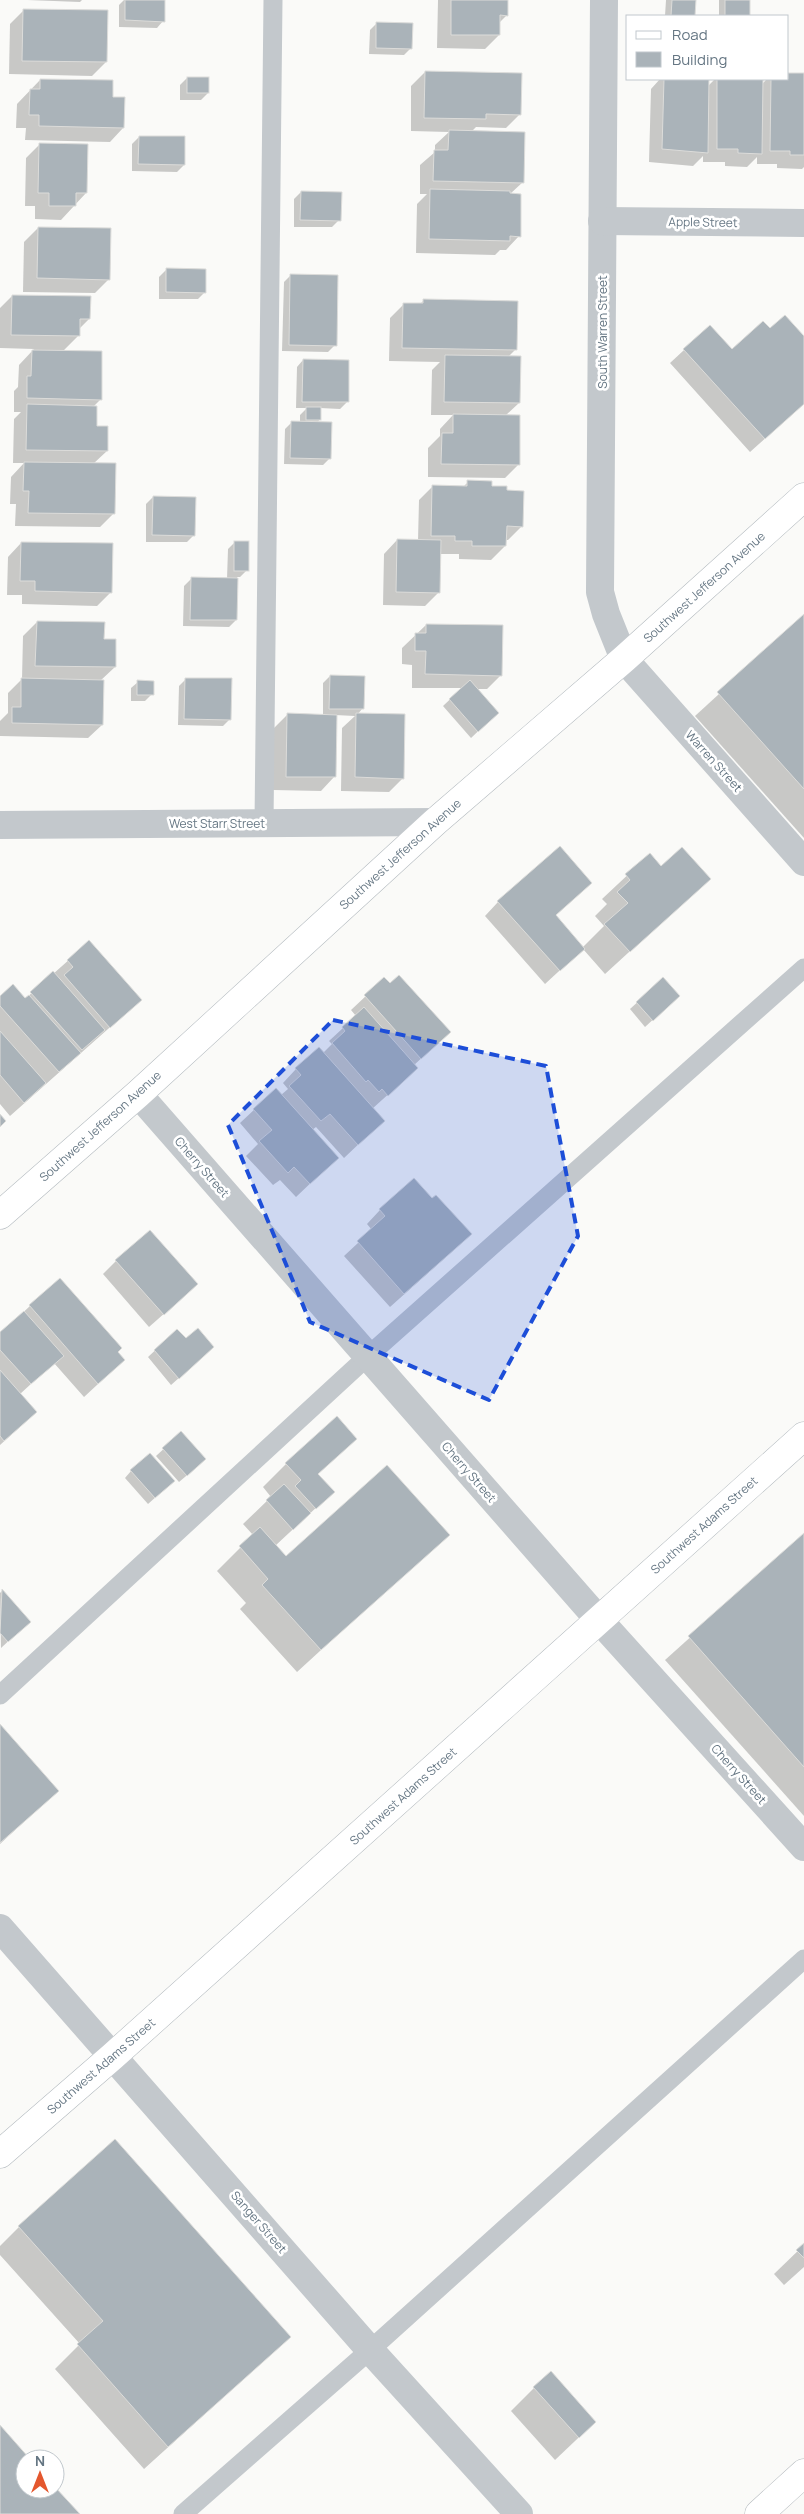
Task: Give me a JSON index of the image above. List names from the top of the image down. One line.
{"streets":{"main road":["Southwest Jefferson Avenue","Southwest Adams Street"],"street":["Apple Street","South Warren Street","Warren Street","West Starr Street","Cherry Street","Sanger Street"]},"crossings":[["Apple Street","South Warren Street"],["South Warren Street","Southwest Jefferson Avenue"],["South Warren Street","Warren Street"],["Southwest Jefferson Avenue","Warren Street"],["Southwest Jefferson Avenue","West Starr Street"],["Southwest Jefferson Avenue","Cherry Street"],["Cherry Street","Southwest Adams Street"],["Southwest Adams Street","Sanger Street"]],"legend":["Road","Building"],"north":"top"}
